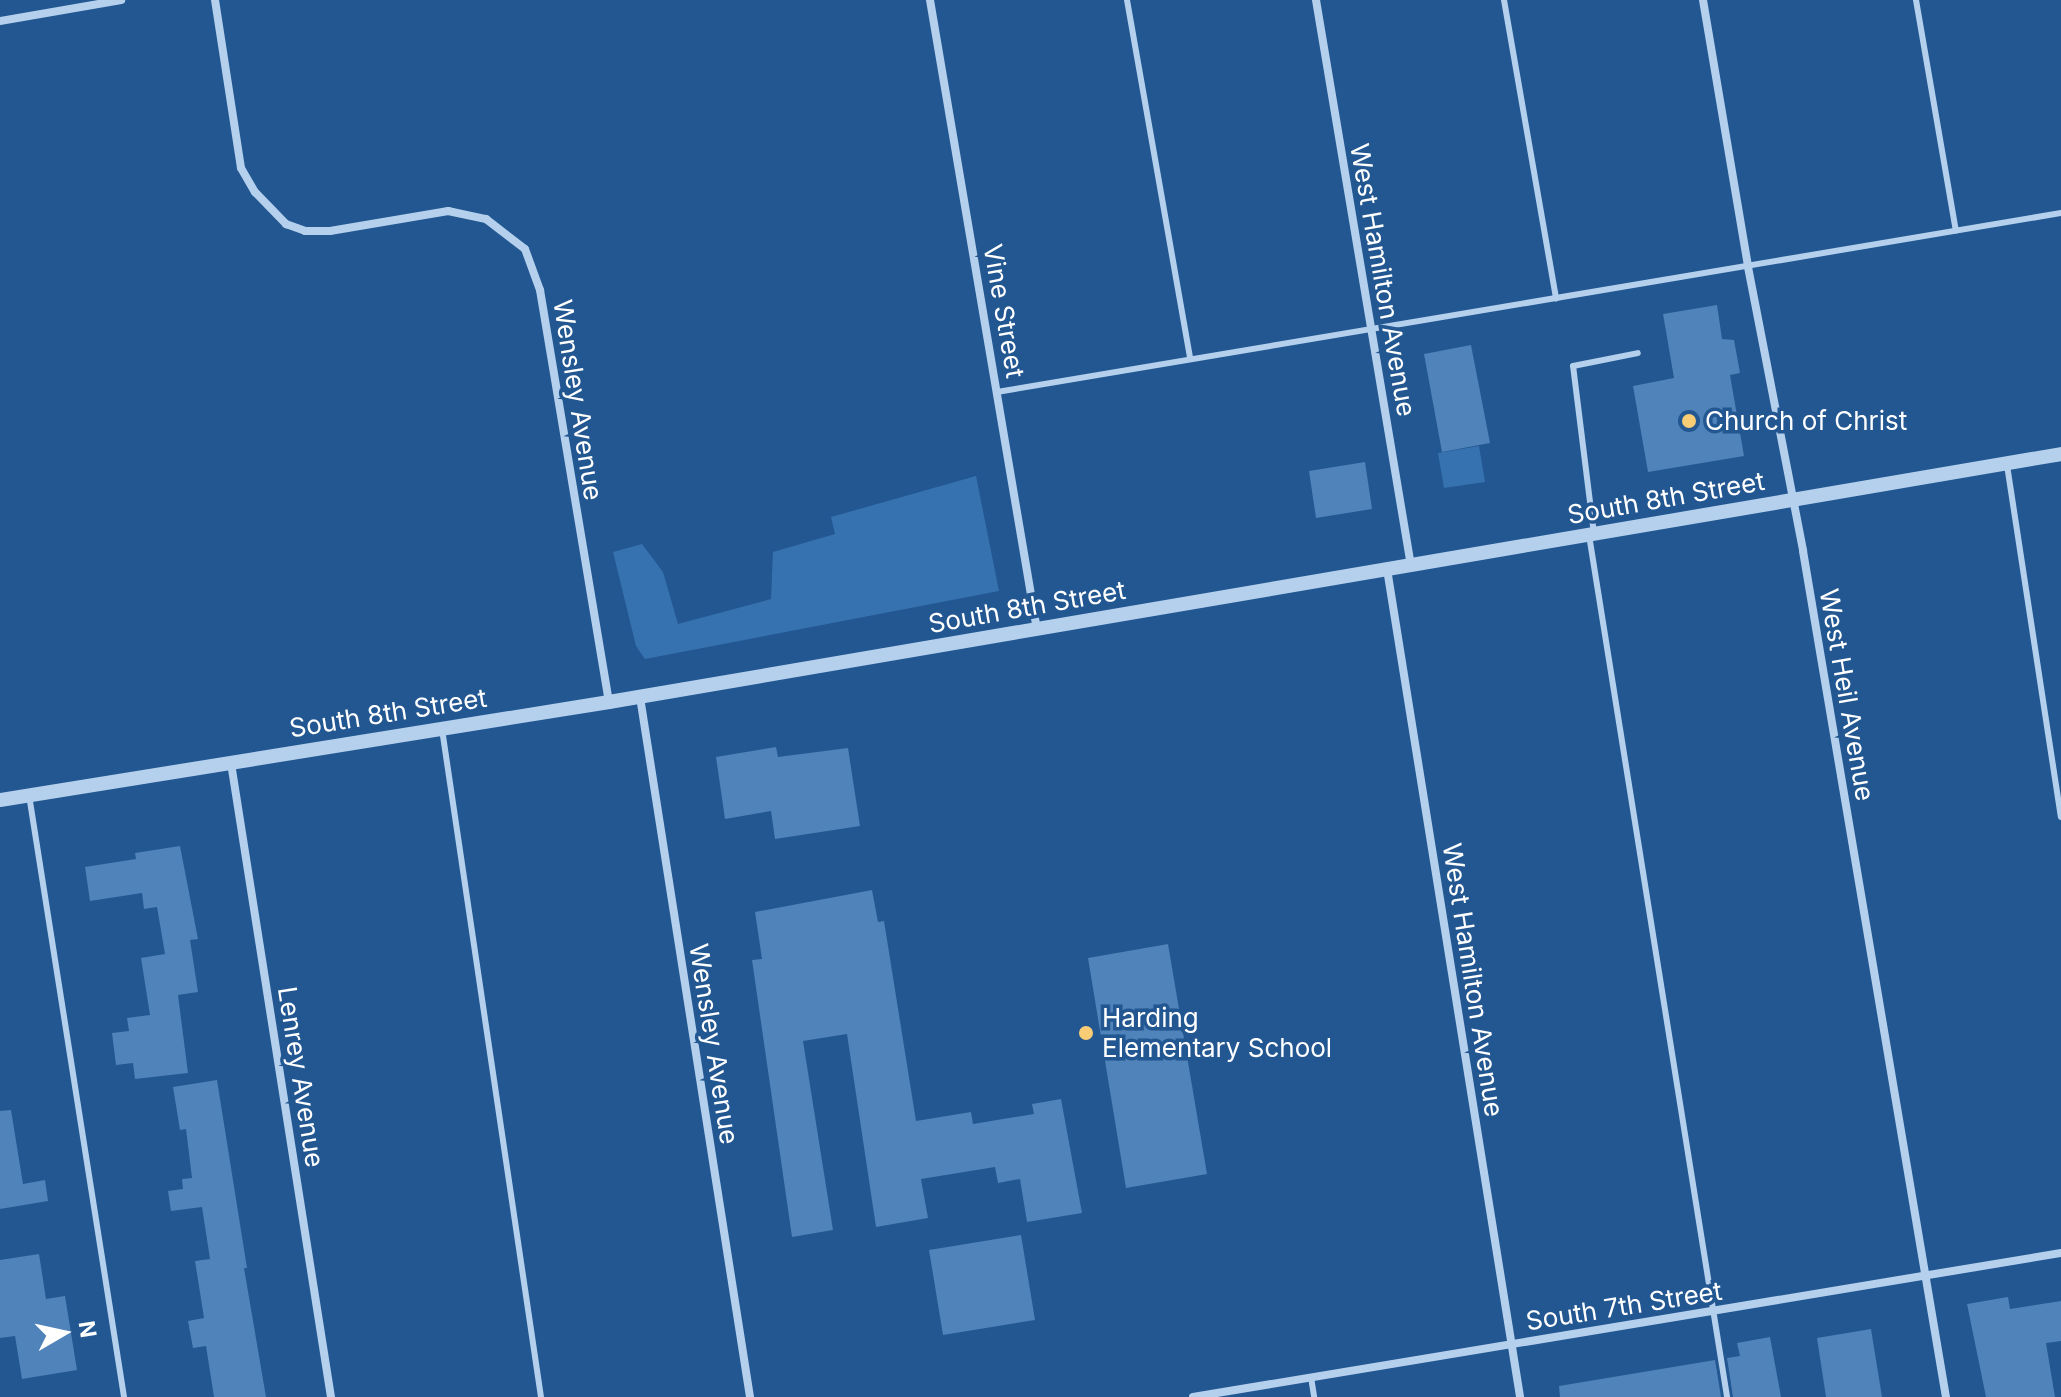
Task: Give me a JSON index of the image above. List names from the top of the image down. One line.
{"streets":{"street":["West Hamilton Avenue","Vine Street","Wensley Avenue","South 8th Street","West Heil Avenue","Lenrey Avenue","South 7th Street"]},"crossings":[["West Hamilton Avenue","South 8th Street"],["West Hamilton Avenue","South 7th Street"],["Vine Street","South 8th Street"],["Wensley Avenue","South 8th Street"],["South 8th Street","West Heil Avenue"],["South 8th Street","Lenrey Avenue"],["West Heil Avenue","South 7th Street"]],"places":["Church of Christ","Harding Elementary School"],"north":"right"}
